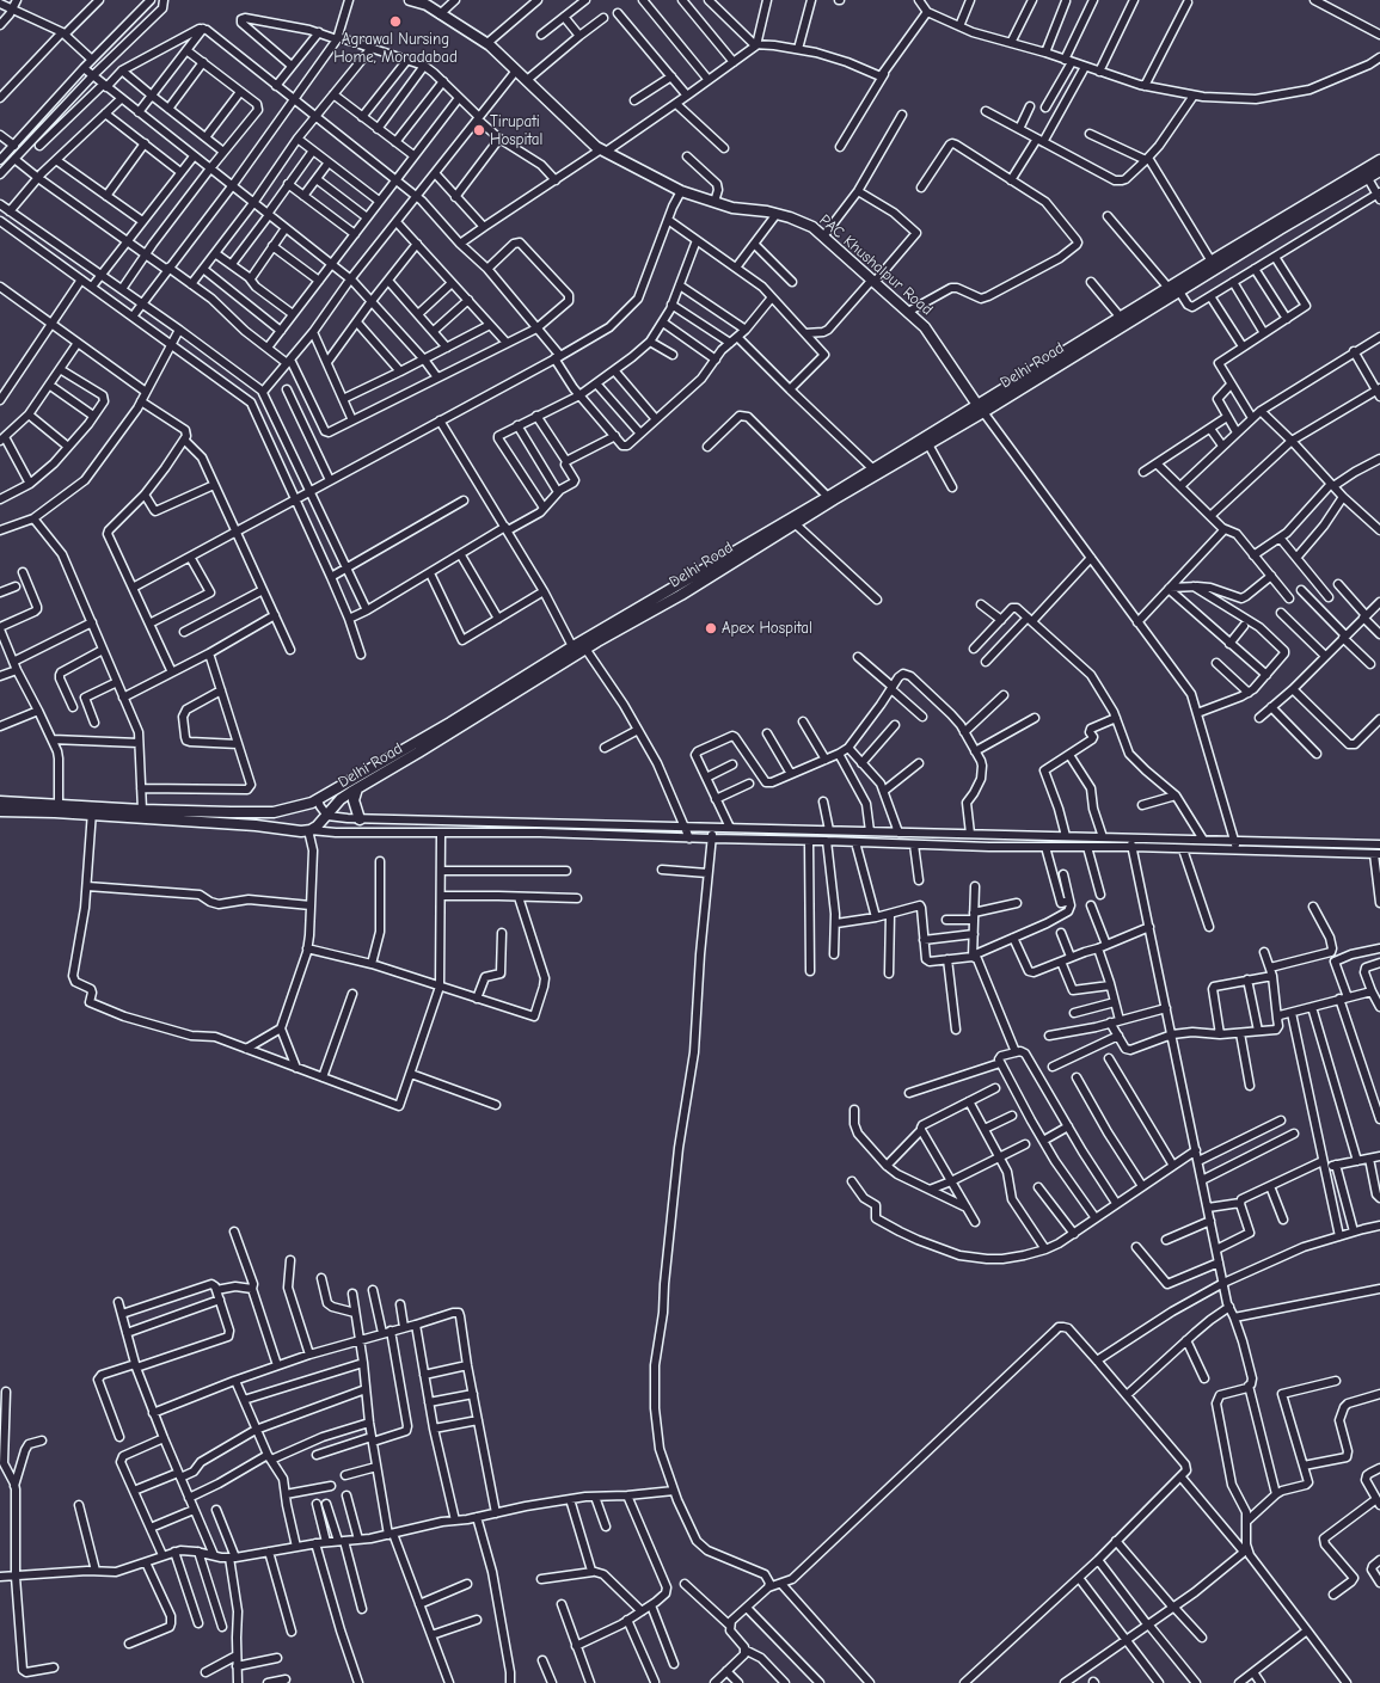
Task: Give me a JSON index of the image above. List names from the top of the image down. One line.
{"streets":{"main road":["PAC Khushalpur Road","Delhi Road"]},"crossings":[["PAC Khushalpur Road","Delhi Road"]],"places":["Agrawal Nursing Home, Moradabad","Tirupati Hospital","Apex Hospital"]}
